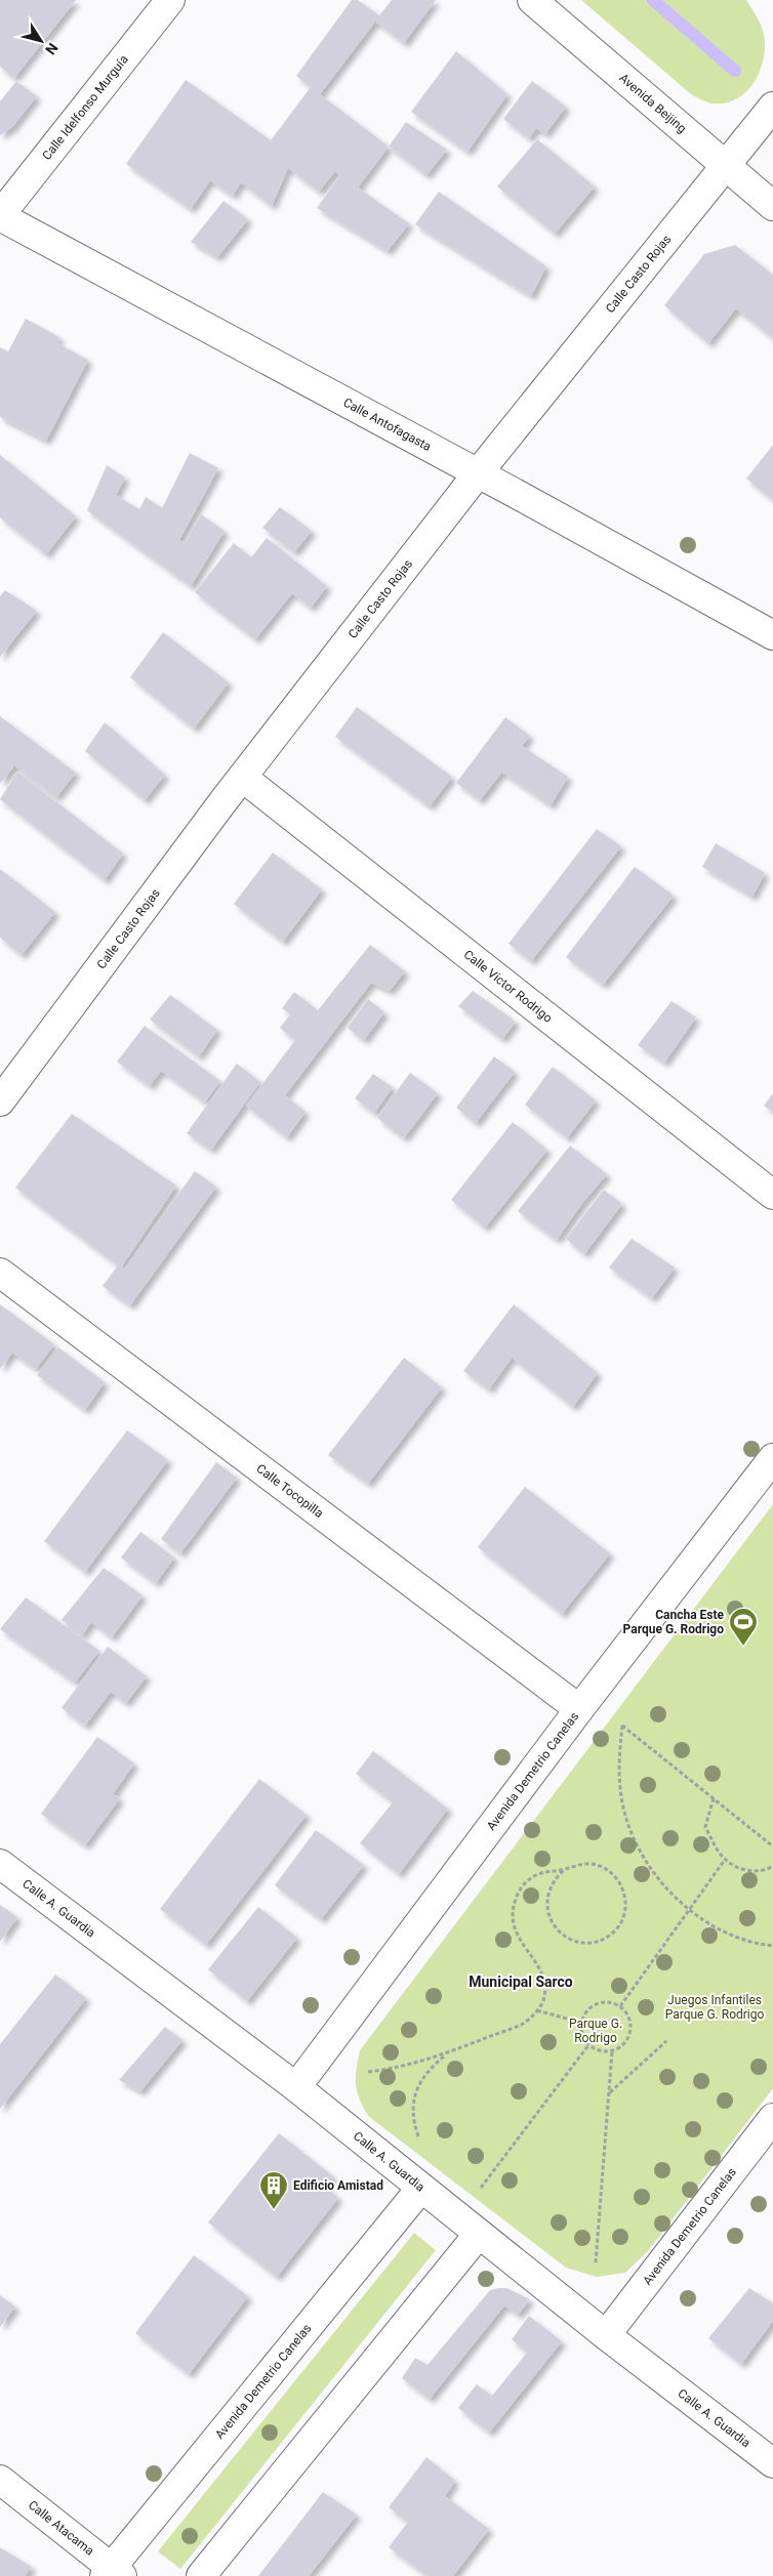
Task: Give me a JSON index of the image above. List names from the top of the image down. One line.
{"streets":{"street":["Avenida Beijing","Calle Idelfonso Murguía","Calle Casto Rojas","Calle Antofagasta","Calle Víctor Rodrigo","Calle Tocopilla","Avenida Demetrio Canelas","Calle A. Guardia","Calle Atacama"]},"crossings":[["Avenida Beijing","Calle Casto Rojas"],["Calle Idelfonso Murguía","Calle Antofagasta"],["Calle Casto Rojas","Calle Antofagasta"],["Calle Casto Rojas","Calle Víctor Rodrigo"],["Calle Tocopilla","Avenida Demetrio Canelas"],["Avenida Demetrio Canelas","Calle A. Guardia"],["Avenida Demetrio Canelas","Calle Atacama"]],"districts":["Municipal Sarco"],"parks":["Juegos Infantiles Parque G. Rodrigo","Parque G. Rodrigo"],"places":{"sports":["Cancha Este Parque G. Rodrigo"],"building":["Edificio Amistad"]},"north":"bottom right"}
